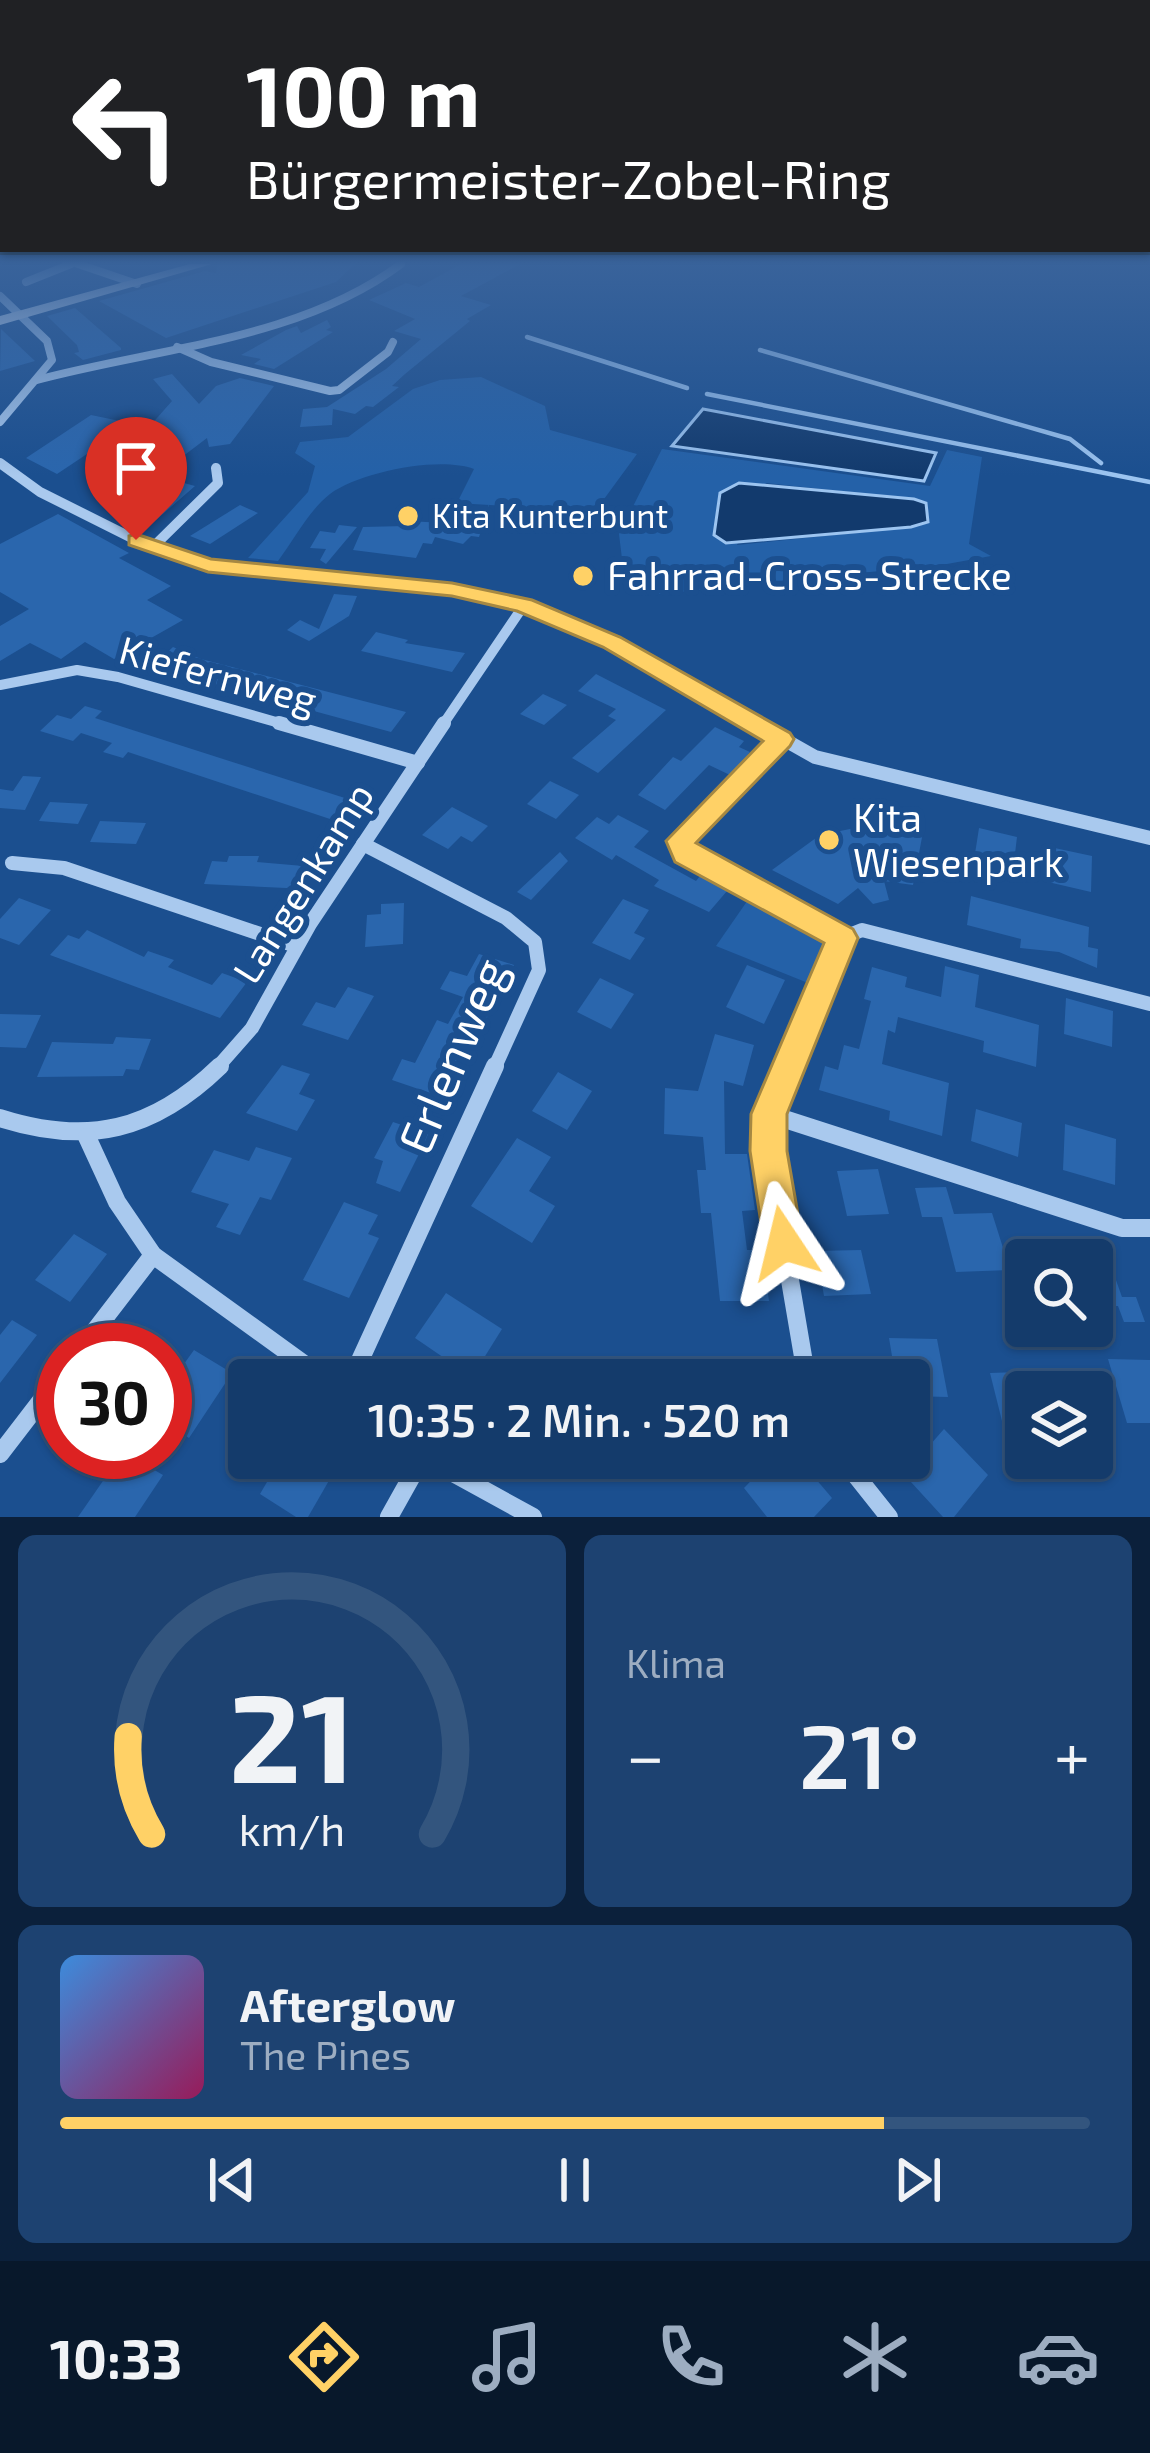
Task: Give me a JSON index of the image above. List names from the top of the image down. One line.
{"streets":{"street":["Kiefernweg","Langenkamp","Erlenweg"]},"crossings":[["Kiefernweg","Langenkamp"],["Langenkamp","Erlenweg"]],"places":["Kita Kunterbunt","Fahrrad-Cross-Strecke","Kita Wiesenpark"],"page":{"turn":["100 m","Bürgermeister-Zobel-Ring"],"limit":"30","trip":"10:35 · 2 Min. · 520 m","tile":"Klima","heat":["−","21°","+"],"song":["Afterglow","The Pines"],"tabs":"10:33","gauge":["21","km/h"]}}
